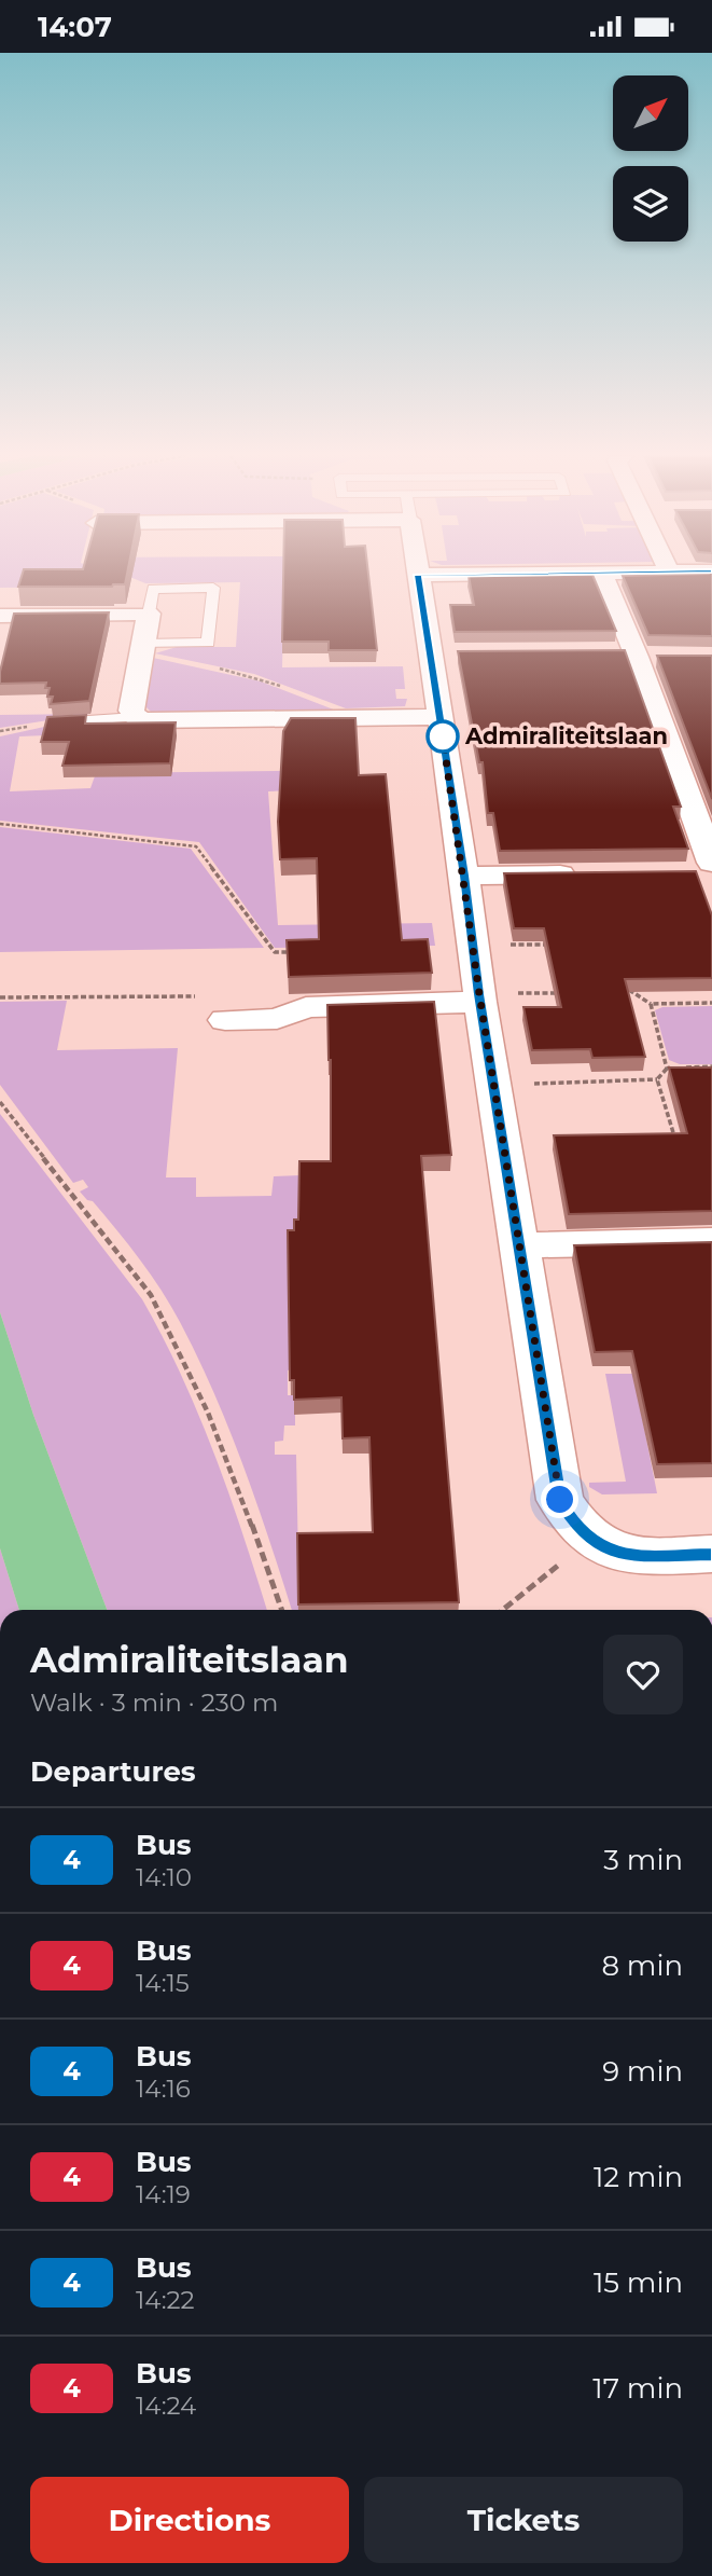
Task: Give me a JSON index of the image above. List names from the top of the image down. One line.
{"places":["Admiraliteitslaan"],"lines":["bus line 4"],"north":"top right","page":{"status":"14:07","heading":[["Admiraliteitslaan","Walk · 3 min · 230 m"],"Departures"],"list":[{"mark":"4","name":"Bus","note":"14:10","value":"3 min"},{"mark":"4","name":"Bus","note":"14:15","value":"8 min"},{"mark":"4","name":"Bus","note":"14:16","value":"9 min"},{"mark":"4","name":"Bus","note":"14:19","value":"12 min"},{"mark":"4","name":"Bus","note":"14:22","value":"15 min"},{"mark":"4","name":"Bus","note":"14:24","value":"17 min"}],"buttons":["Directions","Tickets"]}}
